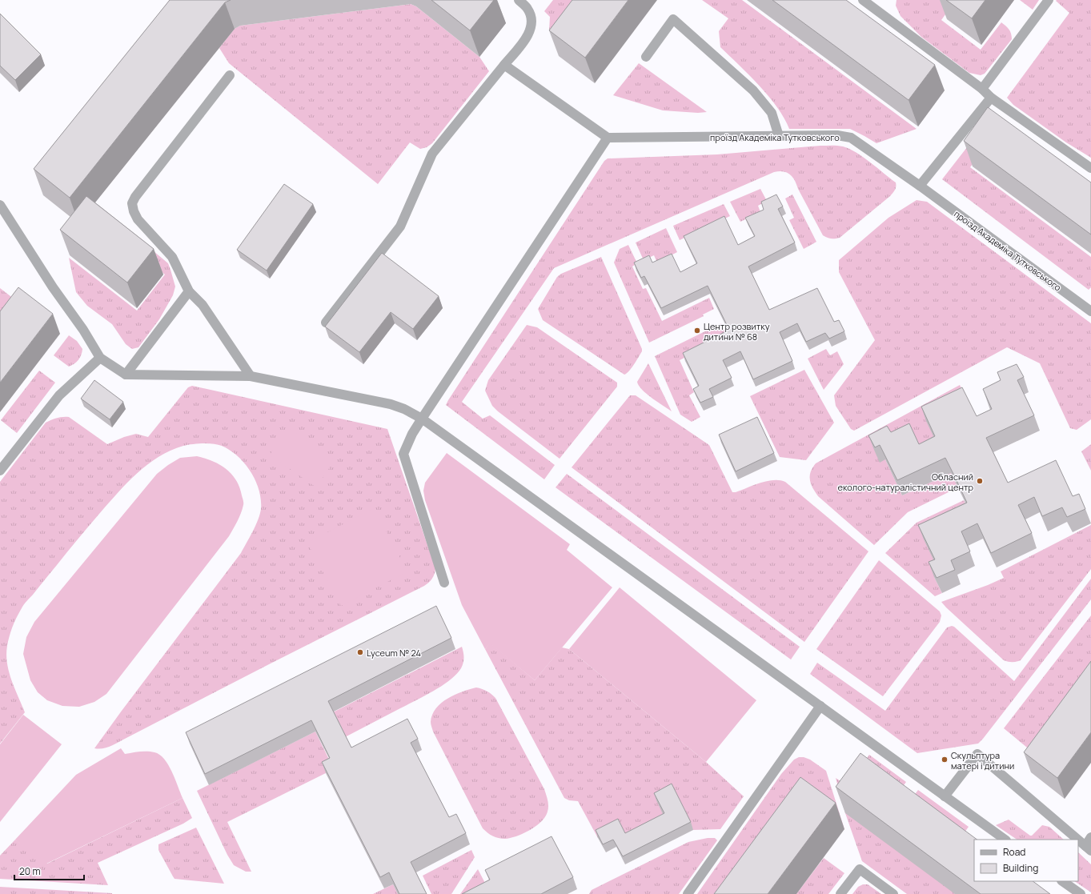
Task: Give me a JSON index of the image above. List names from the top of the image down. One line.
{"streets":{"street":["проїзд Академіка Тутковського"]},"places":["Центр розвитку дитини № 68","Обласний еколого-натуралістичний центр","Lyceum № 24","Скульптура матері і дитини"],"legend":["Road","Building"],"scale_bar":"20 m"}
